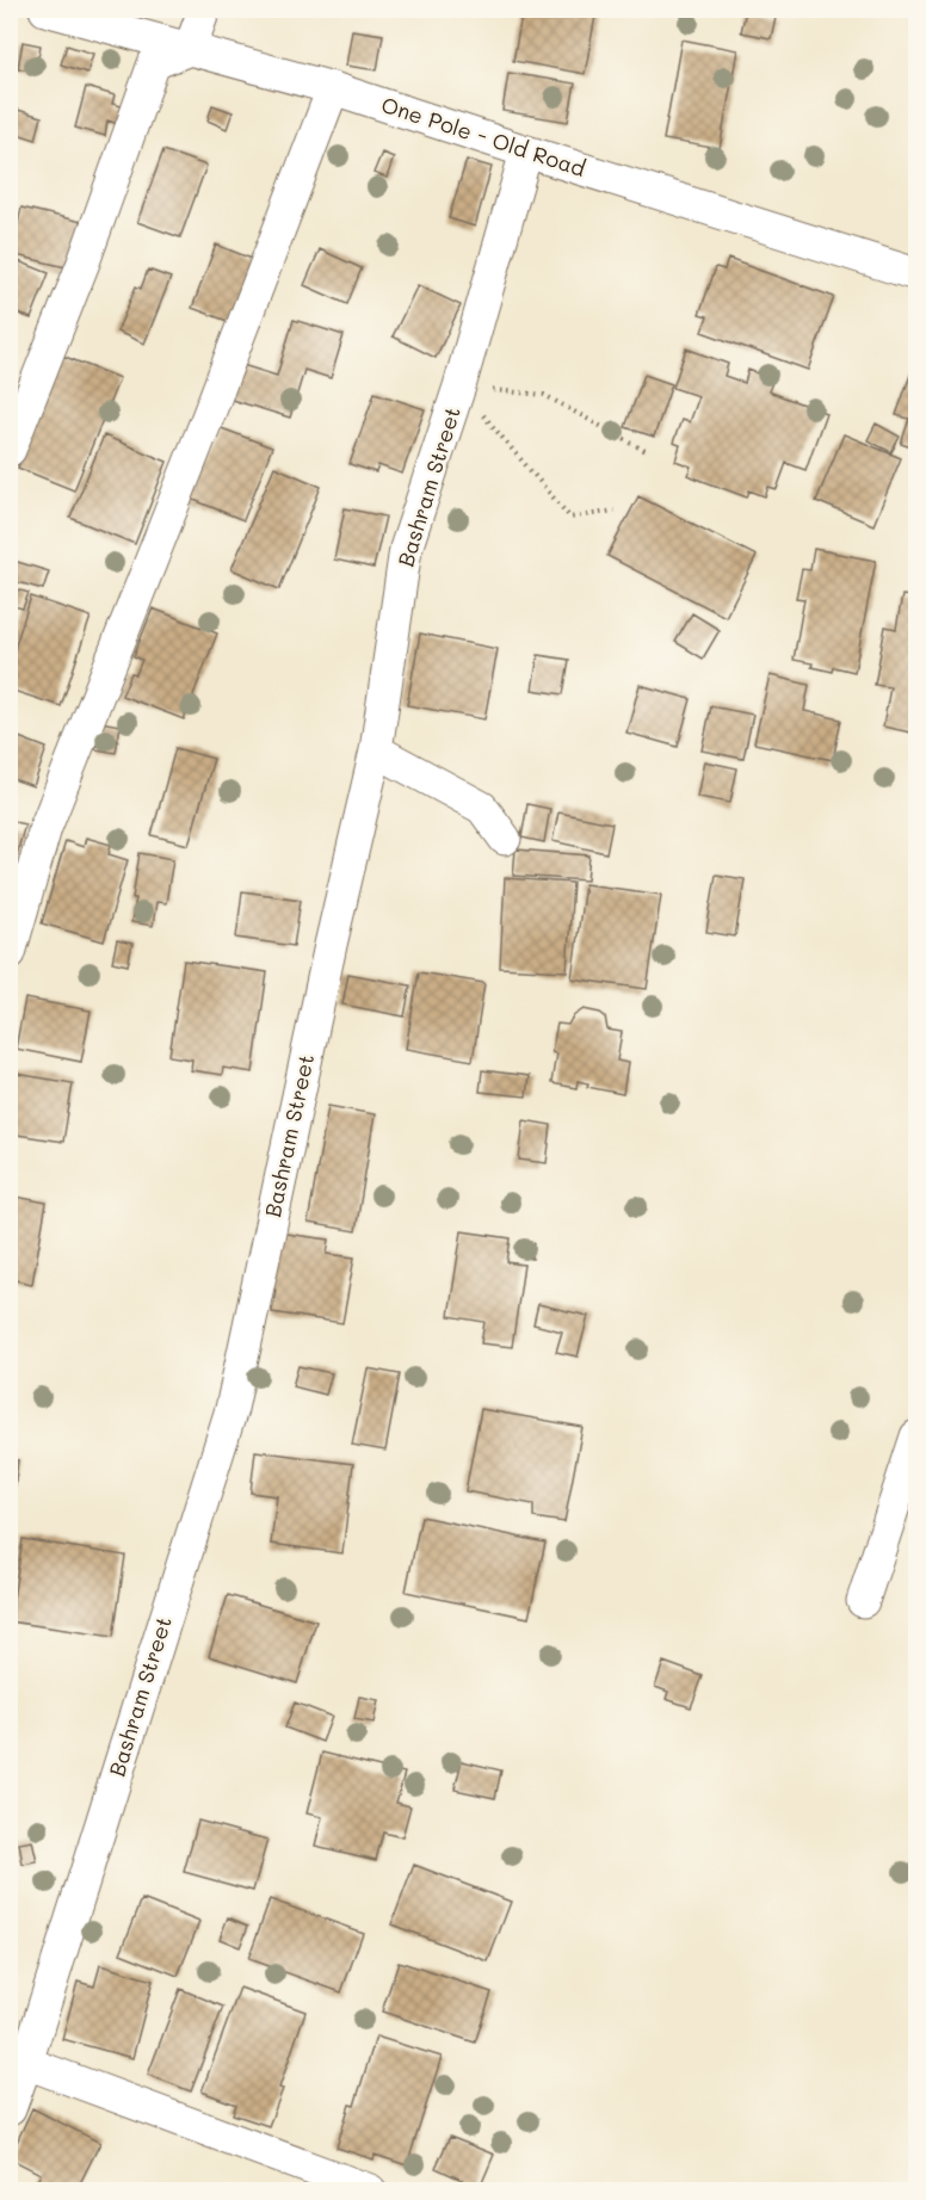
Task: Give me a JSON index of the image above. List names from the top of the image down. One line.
{"streets":{"street":["One Pole - Old Road","Bashram Street"]},"crossings":[["One Pole - Old Road","Bashram Street"]]}
